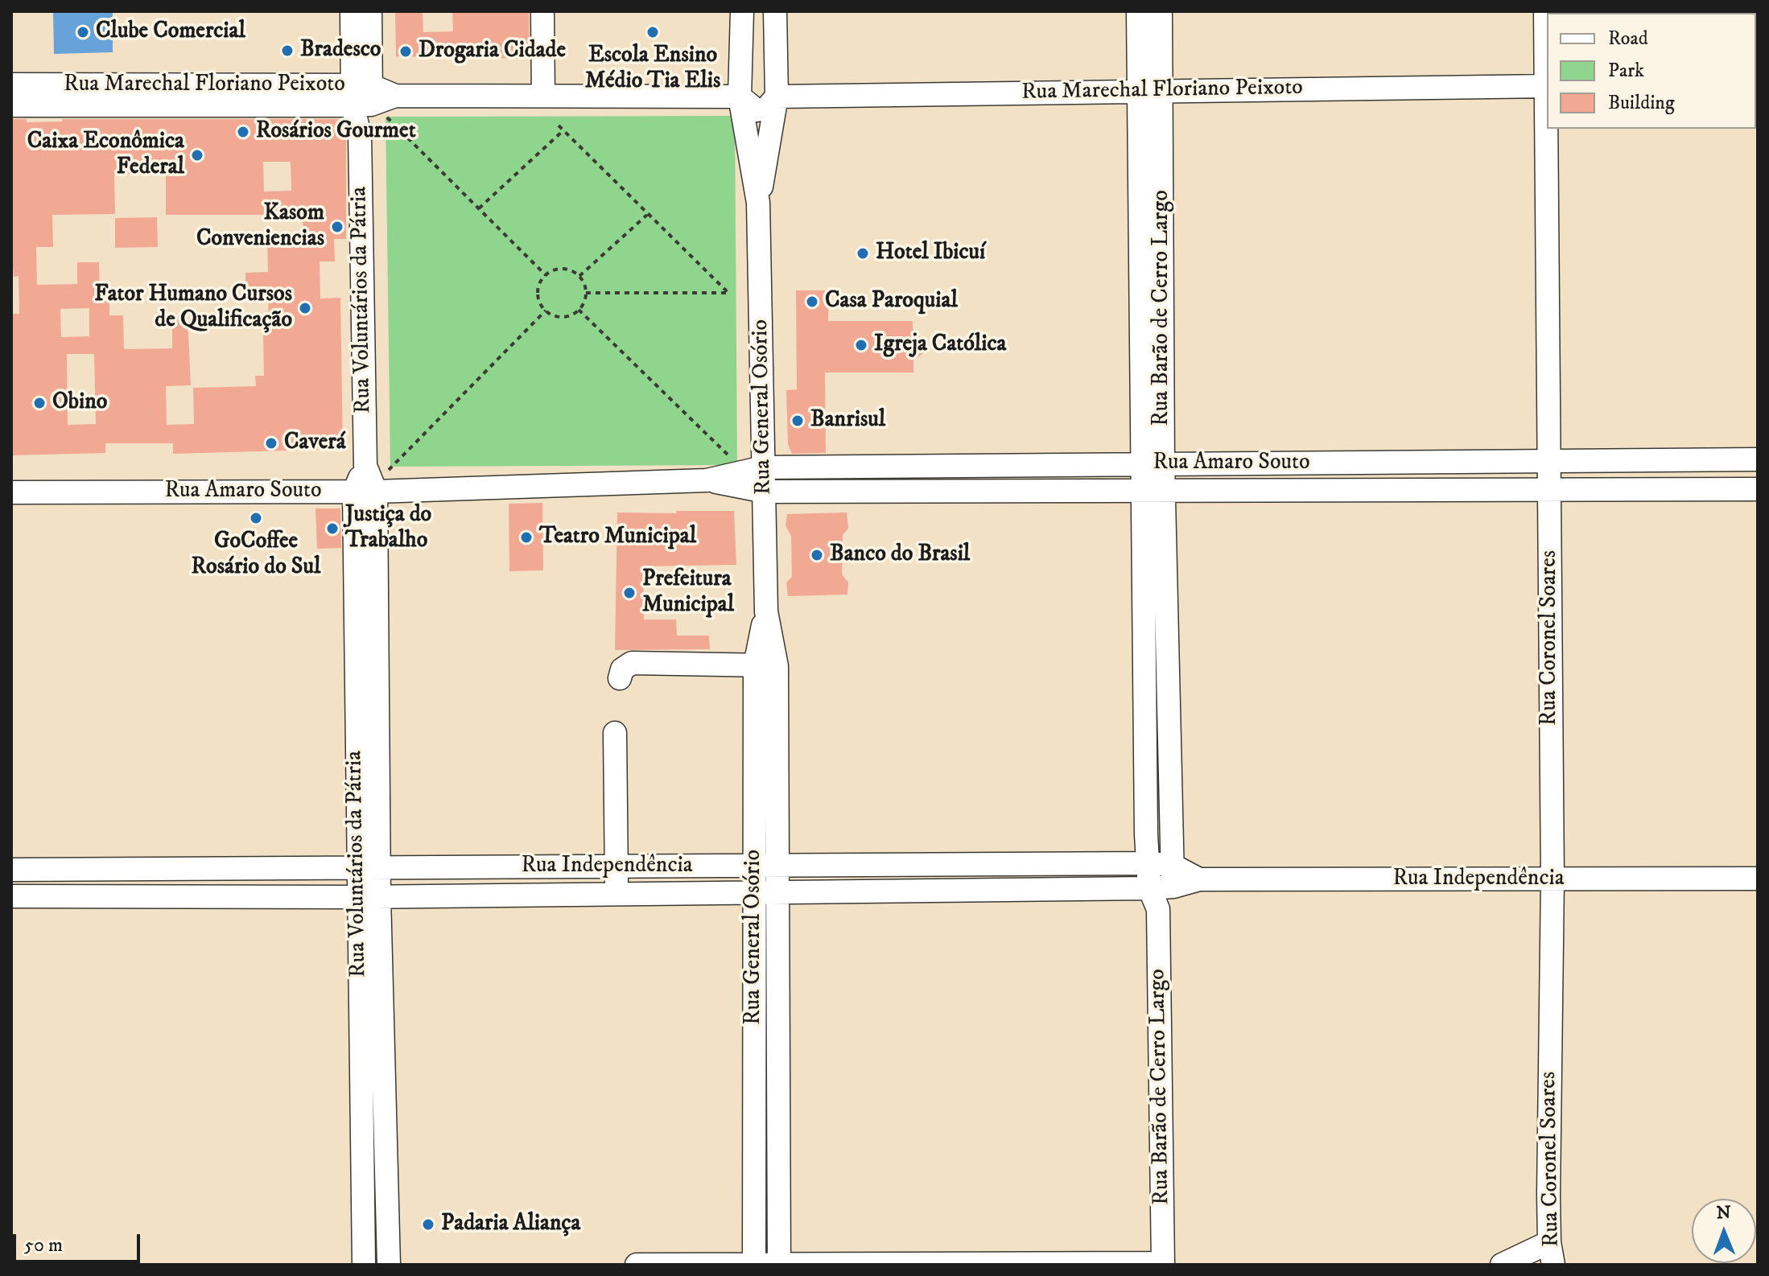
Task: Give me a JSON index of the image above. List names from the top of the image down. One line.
{"streets":{"street":["Rua Marechal Floriano Peixoto","Rua Voluntários da Pátria","Rua Barão de Cerro Largo","Rua General Osório","Rua Amaro Souto","Rua Coronel Soares","Rua Independência"]},"crossings":[["Rua Marechal Floriano Peixoto","Rua Voluntários da Pátria"],["Rua Marechal Floriano Peixoto","Rua Barão de Cerro Largo"],["Rua Marechal Floriano Peixoto","Rua General Osório"],["Rua Voluntários da Pátria","Rua Amaro Souto"],["Rua Voluntários da Pátria","Rua Independência"],["Rua Barão de Cerro Largo","Rua Amaro Souto"],["Rua Barão de Cerro Largo","Rua Independência"],["Rua General Osório","Rua Amaro Souto"],["Rua General Osório","Rua Independência"],["Rua Amaro Souto","Rua Coronel Soares"],["Rua Coronel Soares","Rua Independência"]],"places":["Clube Comercial","Escola Ensino Médio Tia Elis","Bradesco","Drogaria Cidade","Rosários Gourmet","Caixa Econômica Federal","Kasom Conveniencias","Hotel Ibicuí","Casa Paroquial","Fator Humano Cursos de Qualificação","Igreja Católica","Obino","Banrisul","Caverá","GoCoffee Rosário do Sul","Justiça do Trabalho","Teatro Municipal","Banco do Brasil","Prefeitura Municipal","Padaria Aliança"],"legend":["Road","Park","Building"],"scale_bar":"50 m","north":"top"}
